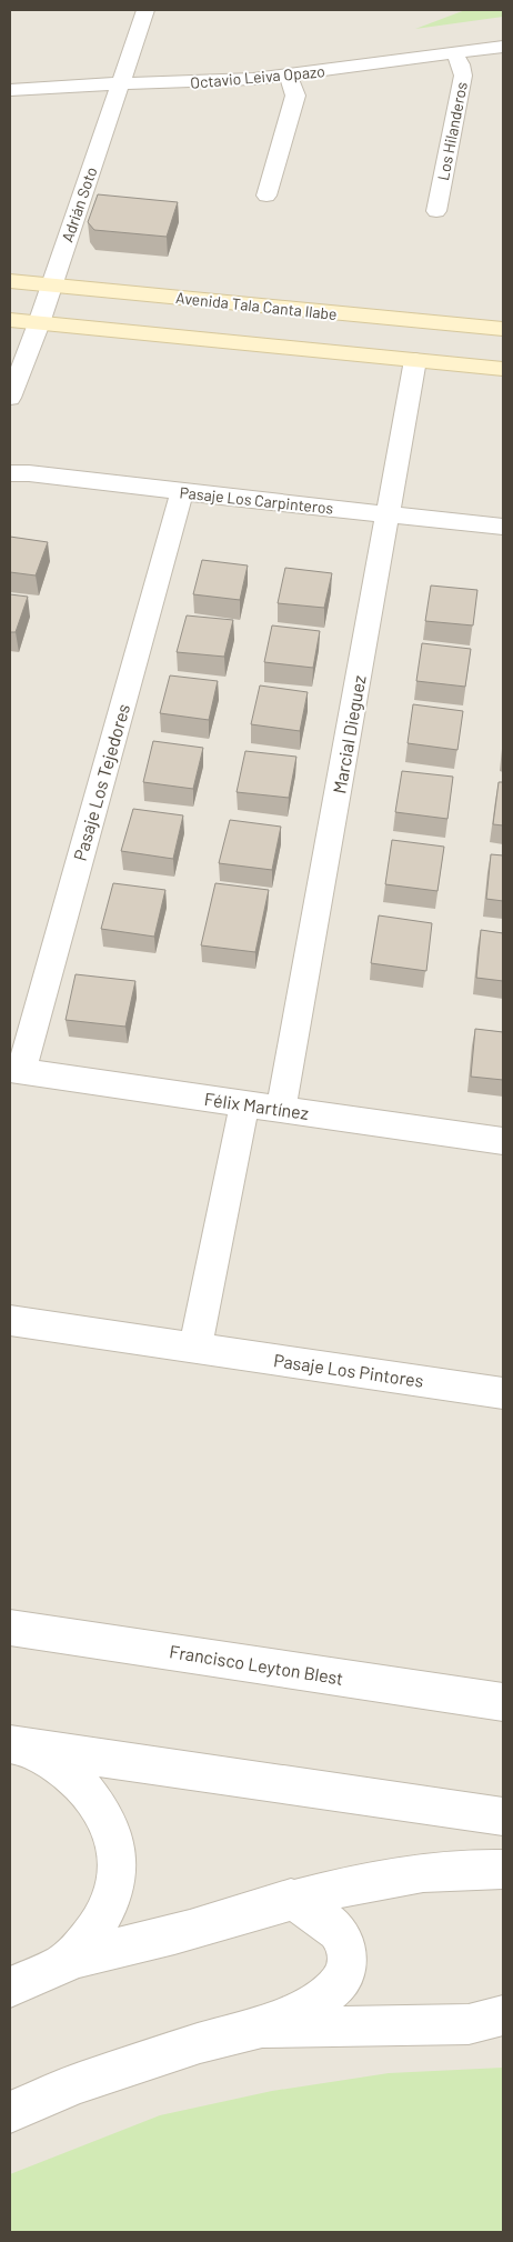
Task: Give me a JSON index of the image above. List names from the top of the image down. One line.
{"streets":{"street":["Octavio Leiva Opazo","Los Hilanderos","Adrián Soto","Avenida Tala Canta Ilabe","Pasaje Los Carpinteros","Marcial Dieguez","Pasaje Los Tejedores","Félix Martínez","Pasaje Los Pintores","Francisco Leyton Blest"]},"crossings":[["Octavio Leiva Opazo","Los Hilanderos"],["Octavio Leiva Opazo","Adrián Soto"],["Adrián Soto","Avenida Tala Canta Ilabe"],["Pasaje Los Carpinteros","Marcial Dieguez"],["Pasaje Los Carpinteros","Pasaje Los Tejedores"],["Marcial Dieguez","Félix Martínez"],["Pasaje Los Tejedores","Félix Martínez"]]}
